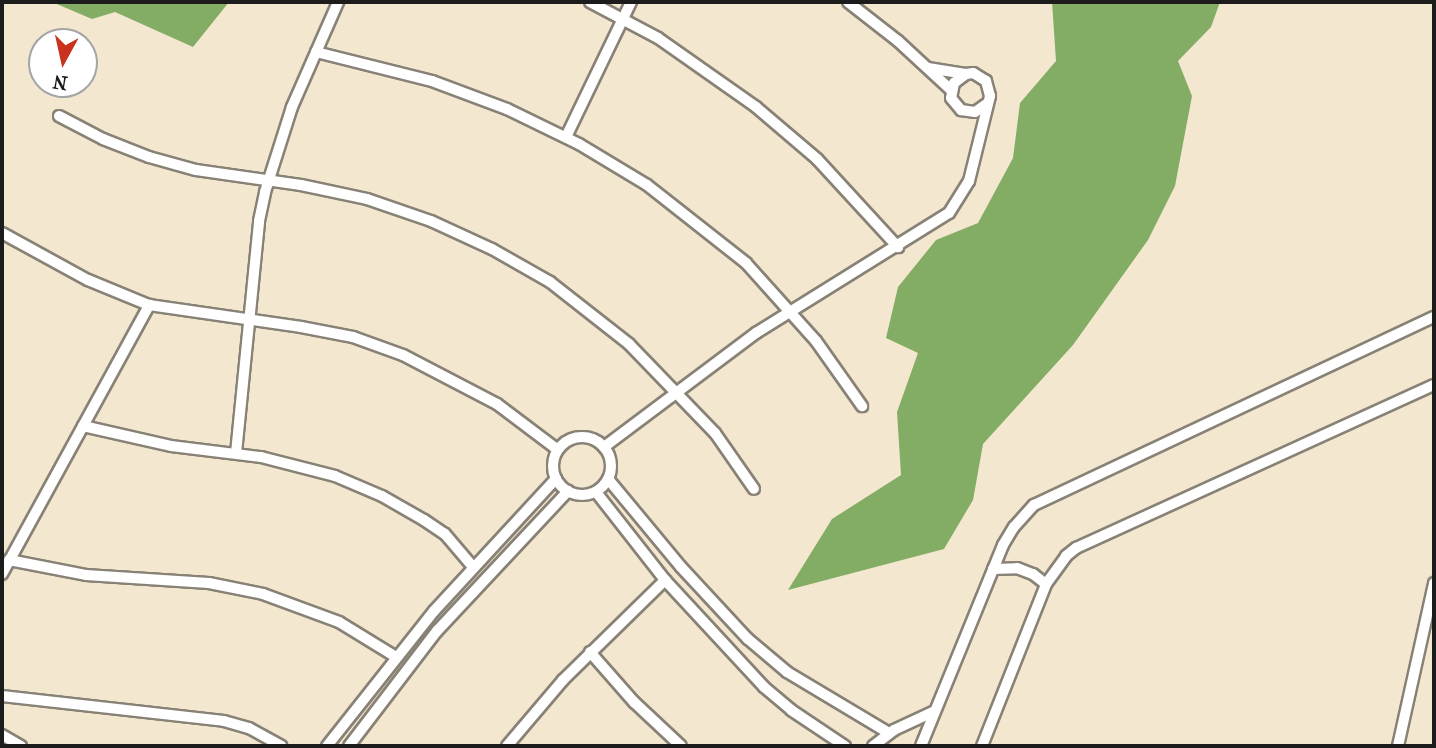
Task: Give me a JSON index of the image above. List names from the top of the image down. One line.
{"north":"bottom"}
